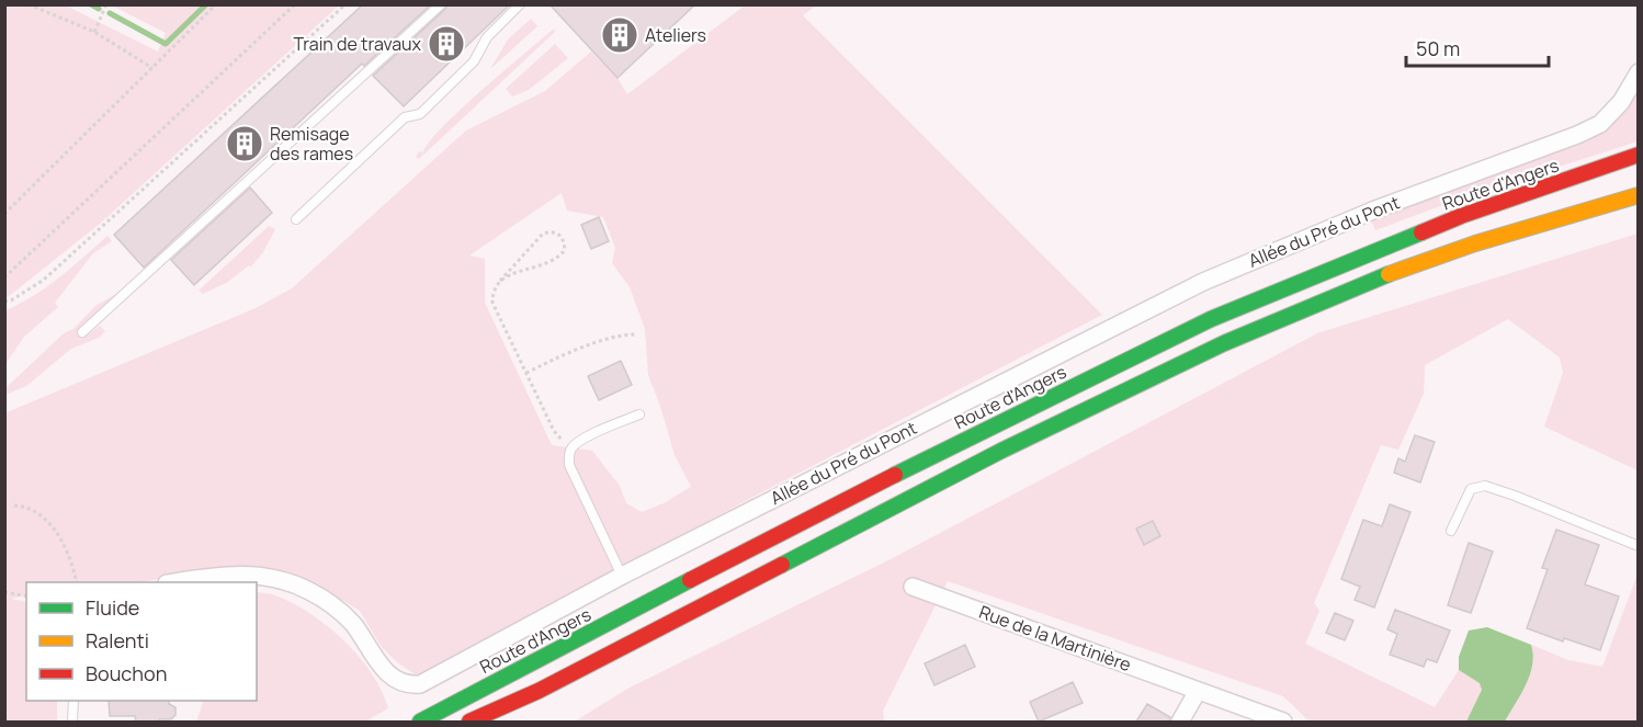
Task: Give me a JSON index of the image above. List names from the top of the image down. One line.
{"streets":{"highway":["Route d'Angers"],"street":["Allée du Pré du Pont","Rue de la Martinière"]},"places":{"building":["Ateliers","Train de travaux","Remisage des rames"]},"legend":["Fluide","Ralenti","Bouchon"],"scale_bar":"50 m"}
